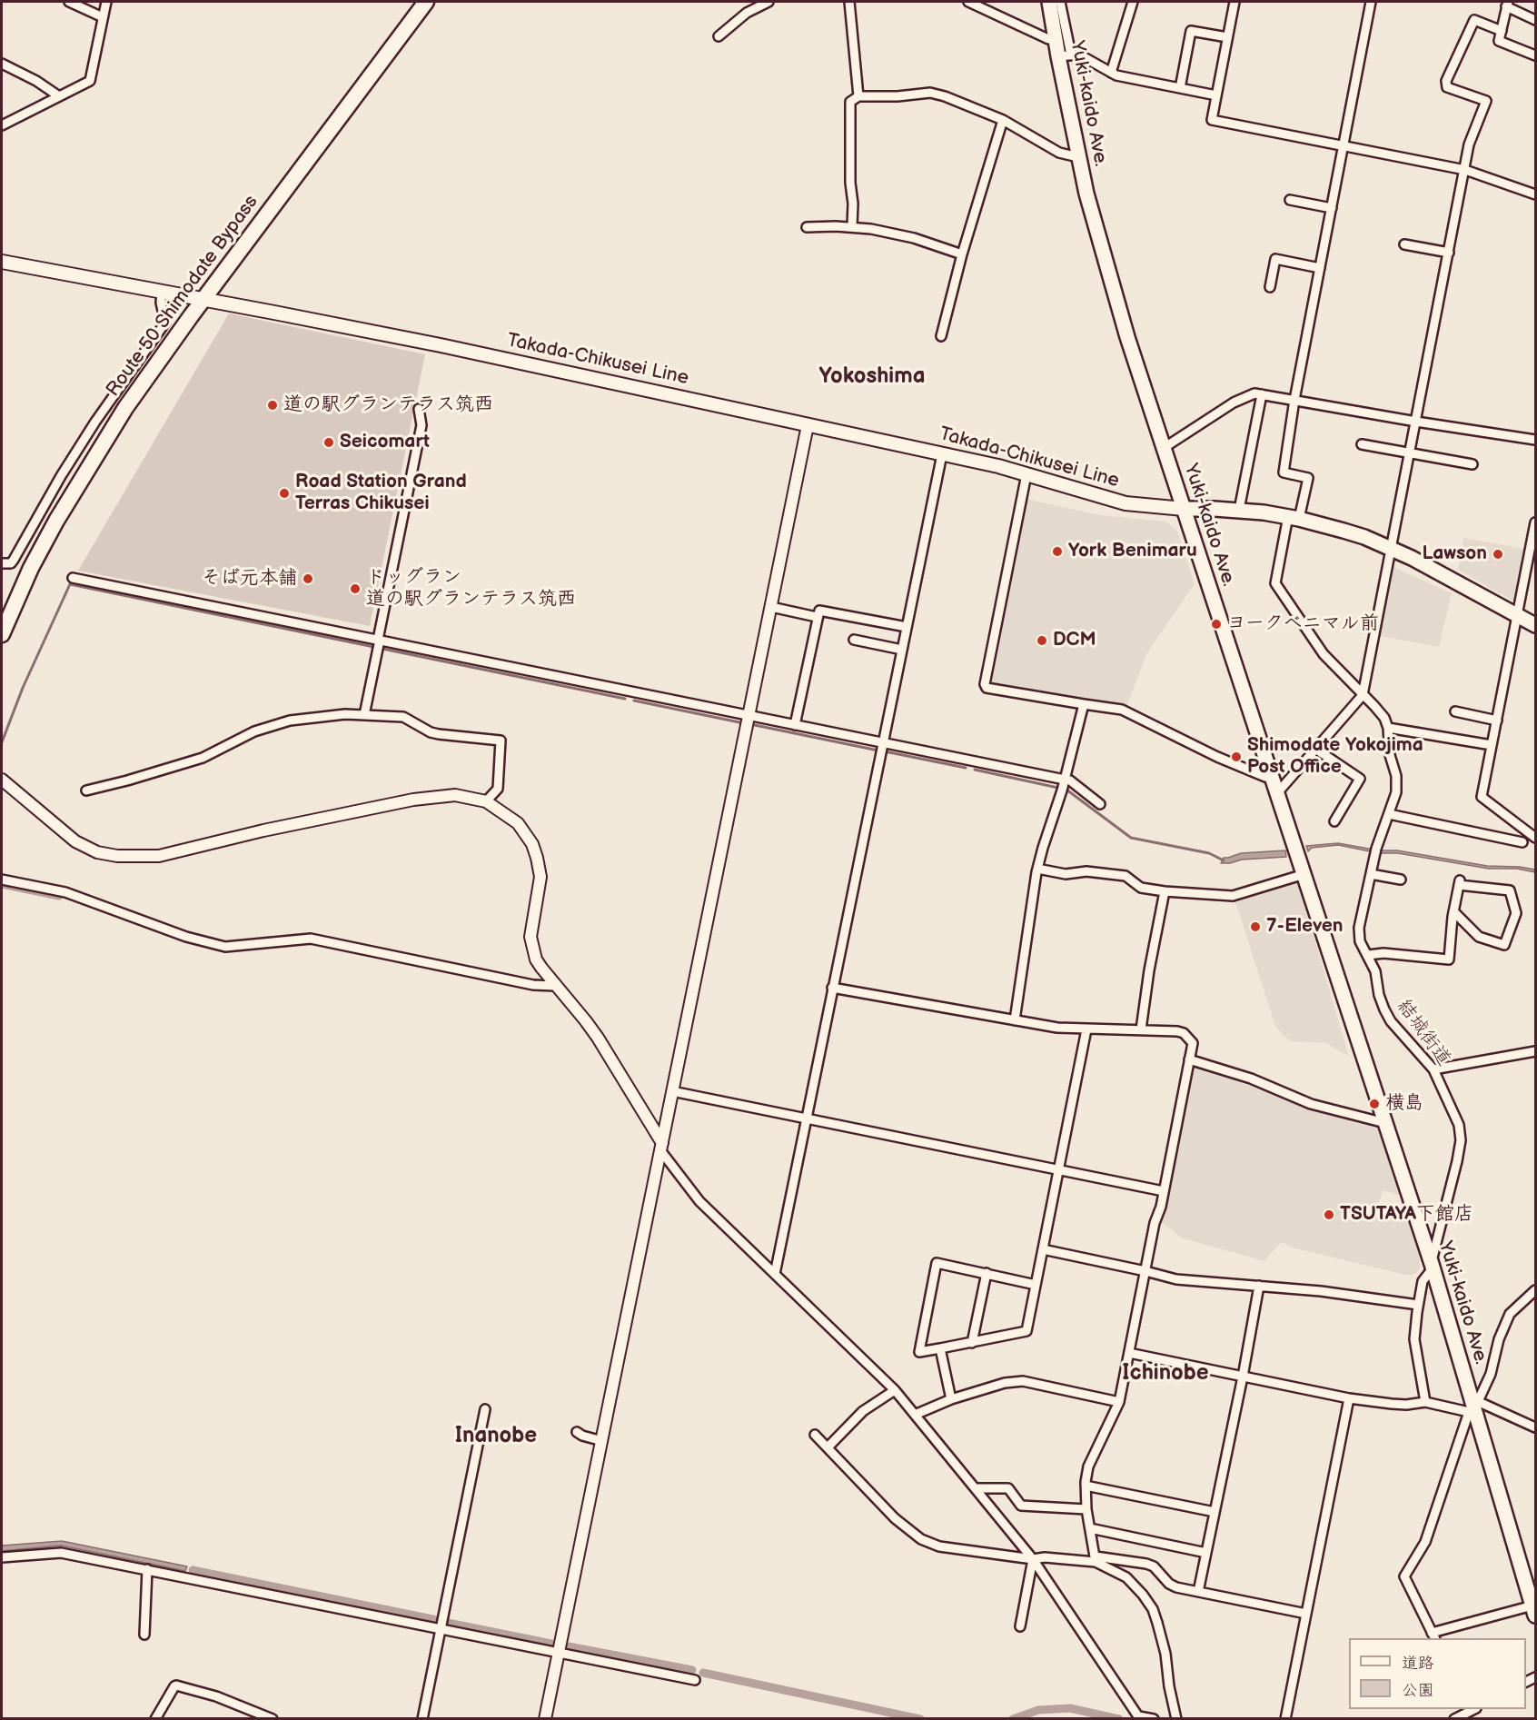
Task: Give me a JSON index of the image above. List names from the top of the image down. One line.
{"streets":{"highway":["Route 50 Shimodate Bypass"],"main road":["Yuki-kaido Ave.","Takada-Chikusei Line"],"street":["結城街道"]},"crossings":[["Yuki-kaido Ave.","Takada-Chikusei Line"],["Yuki-kaido Ave.","結城街道"],["Route 50 Shimodate Bypass","Takada-Chikusei Line"]],"districts":["Yokoshima","Ichinobe","Inanobe"],"places":["道の駅グランテラス筑西","Seicomart","Road Station Grand Terras Chikusei","York Benimaru","Lawson","そば元本舗","ドッグラン 道の駅グランテラス筑西","ヨークベニマル前","DCM","Shimodate Yokojima Post Office","7-Eleven","横島","TSUTAYA下館店"],"legend":["道路","公園"]}
